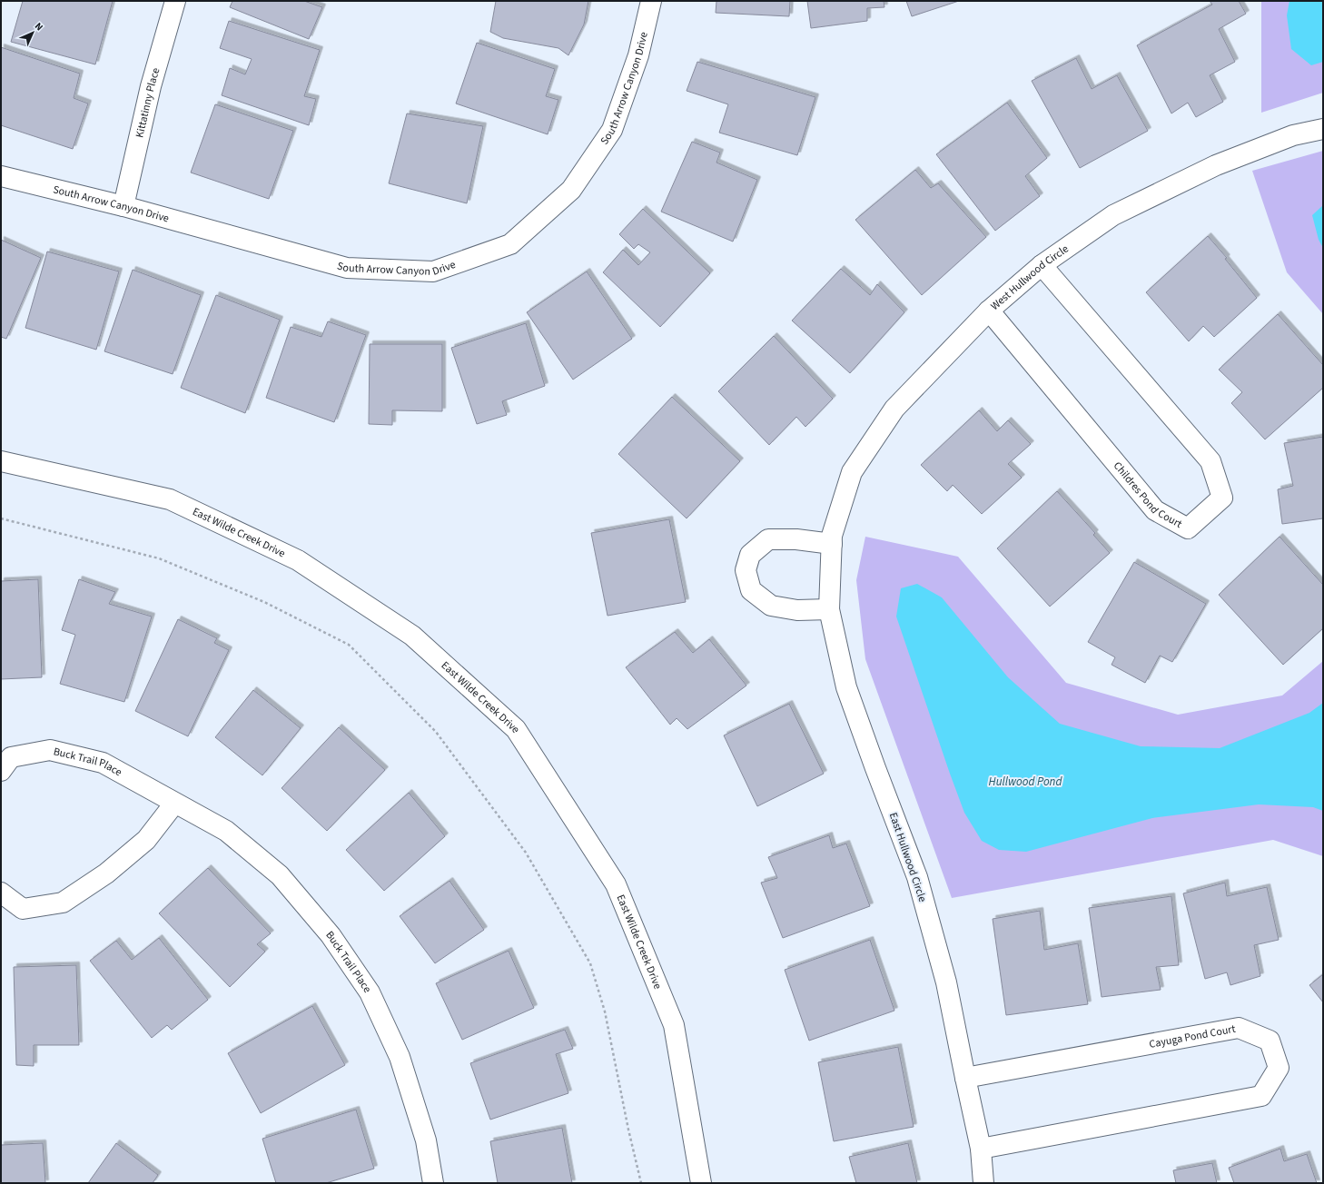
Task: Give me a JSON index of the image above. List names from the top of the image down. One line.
{"streets":{"street":["South Arrow Canyon Drive","Kittatinny Place","West Hullwood Circle","Childres Pond Court","East Wilde Creek Drive","Buck Trail Place","East Hullwood Circle","Cayuga Pond Court"]},"crossings":[["South Arrow Canyon Drive","Kittatinny Place"],["West Hullwood Circle","Childres Pond Court"],["West Hullwood Circle","East Hullwood Circle"],["East Hullwood Circle","Cayuga Pond Court"]],"water":["Hullwood Pond"],"north":"top right"}
